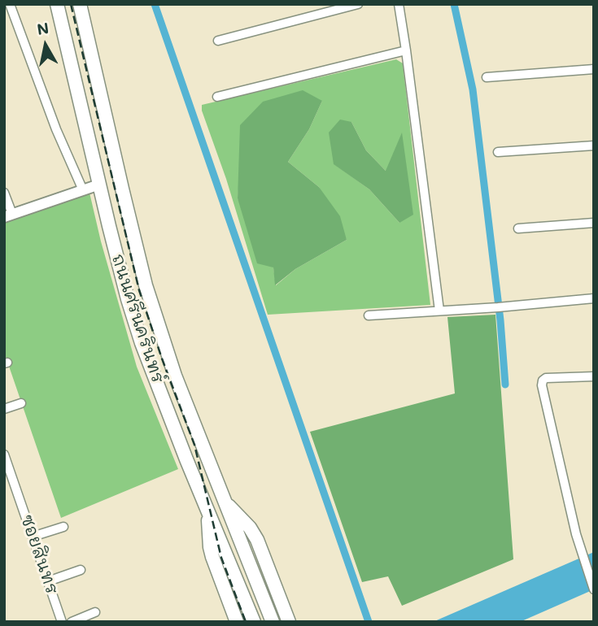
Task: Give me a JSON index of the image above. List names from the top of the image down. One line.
{"streets":{"main road":["ถนนศรีนครินทร์"],"street":["ซอยสินทร"]},"north":"top"}
